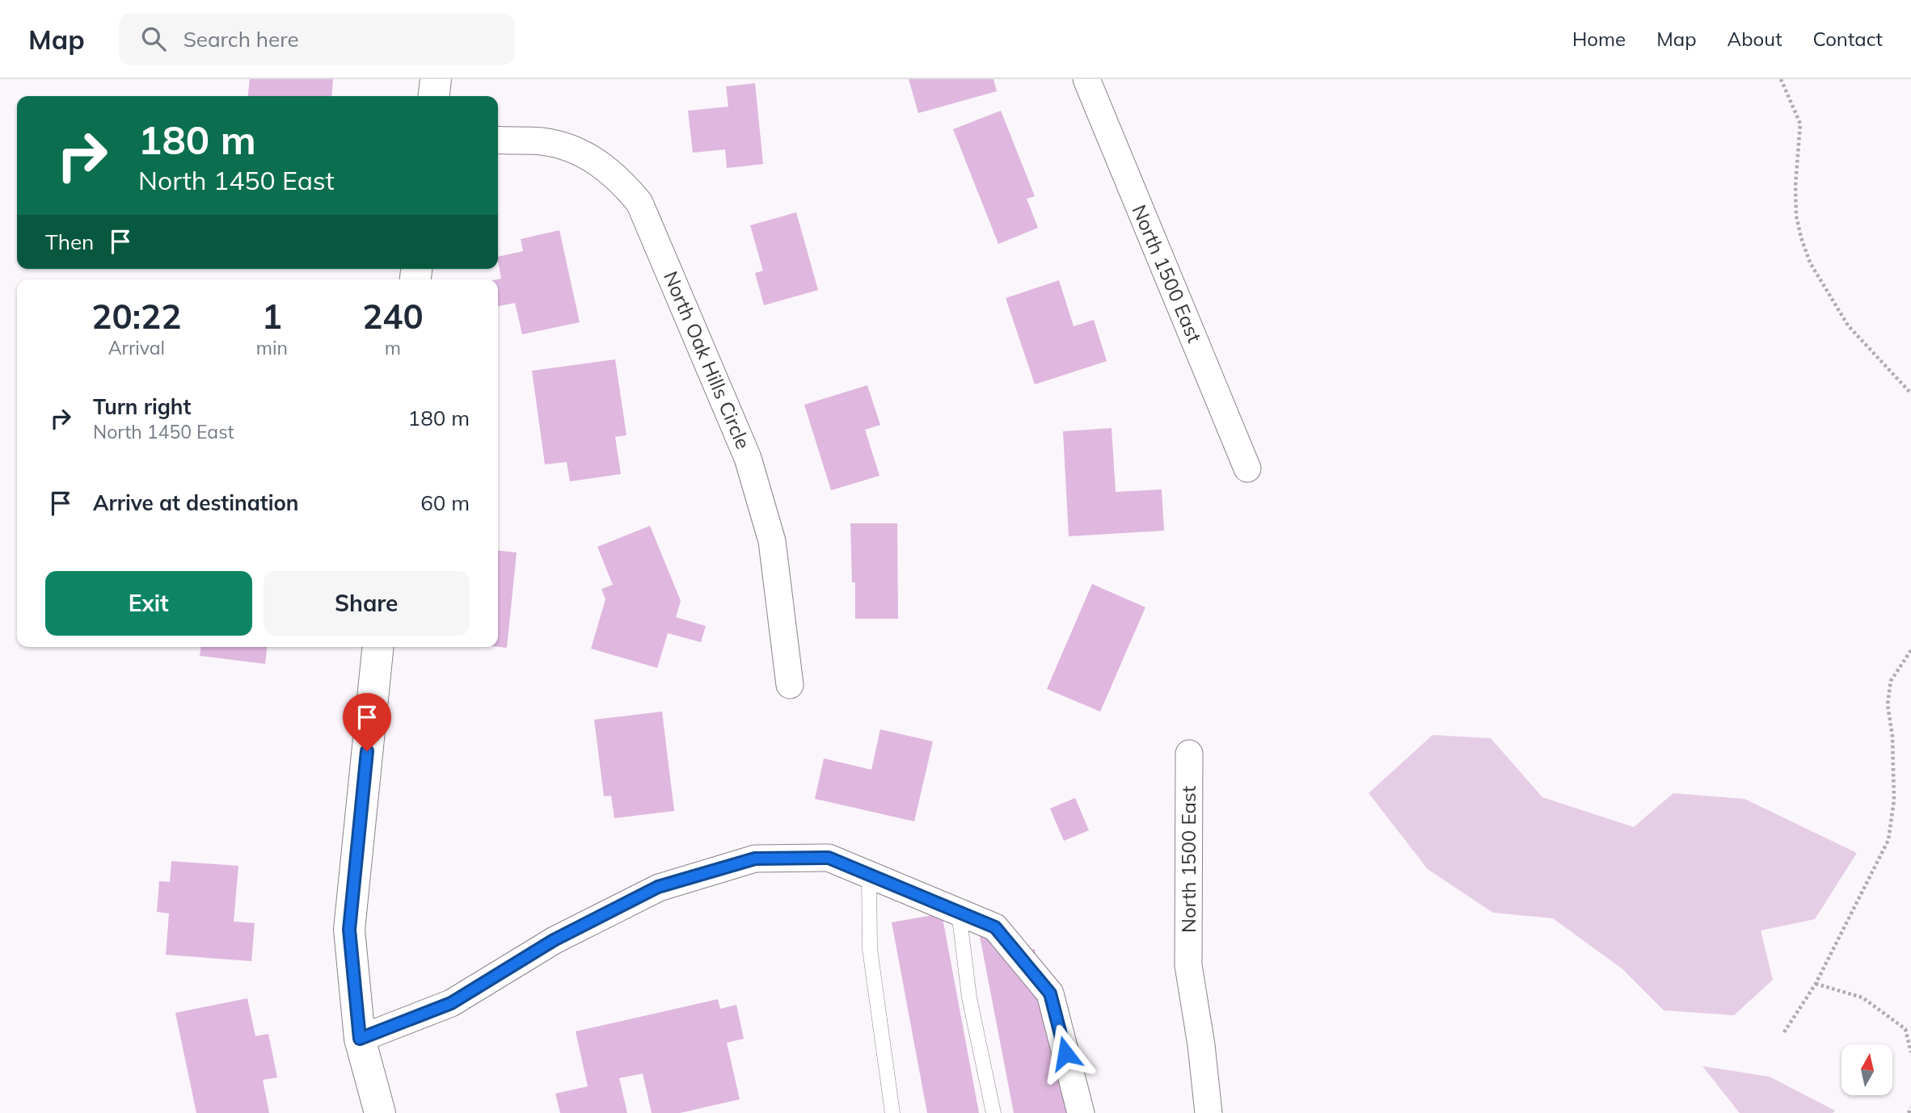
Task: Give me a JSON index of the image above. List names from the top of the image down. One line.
{"streets":{"street":["North 1500 East","North Oak Hills Circle"]},"north":"top","page":{"header":"Map","search":"Search here","nav":["Home","Map","About","Contact"],"turn":["180 m","North 1450 East"],"then":"Then","eta":["20:22","Arrival","1","min","240","m"],"list":[{"name":"Turn right","note":"North 1450 East","value":"180 m"},{"name":"Arrive at destination","value":"60 m"}],"buttons":["Exit","Share"]}}
